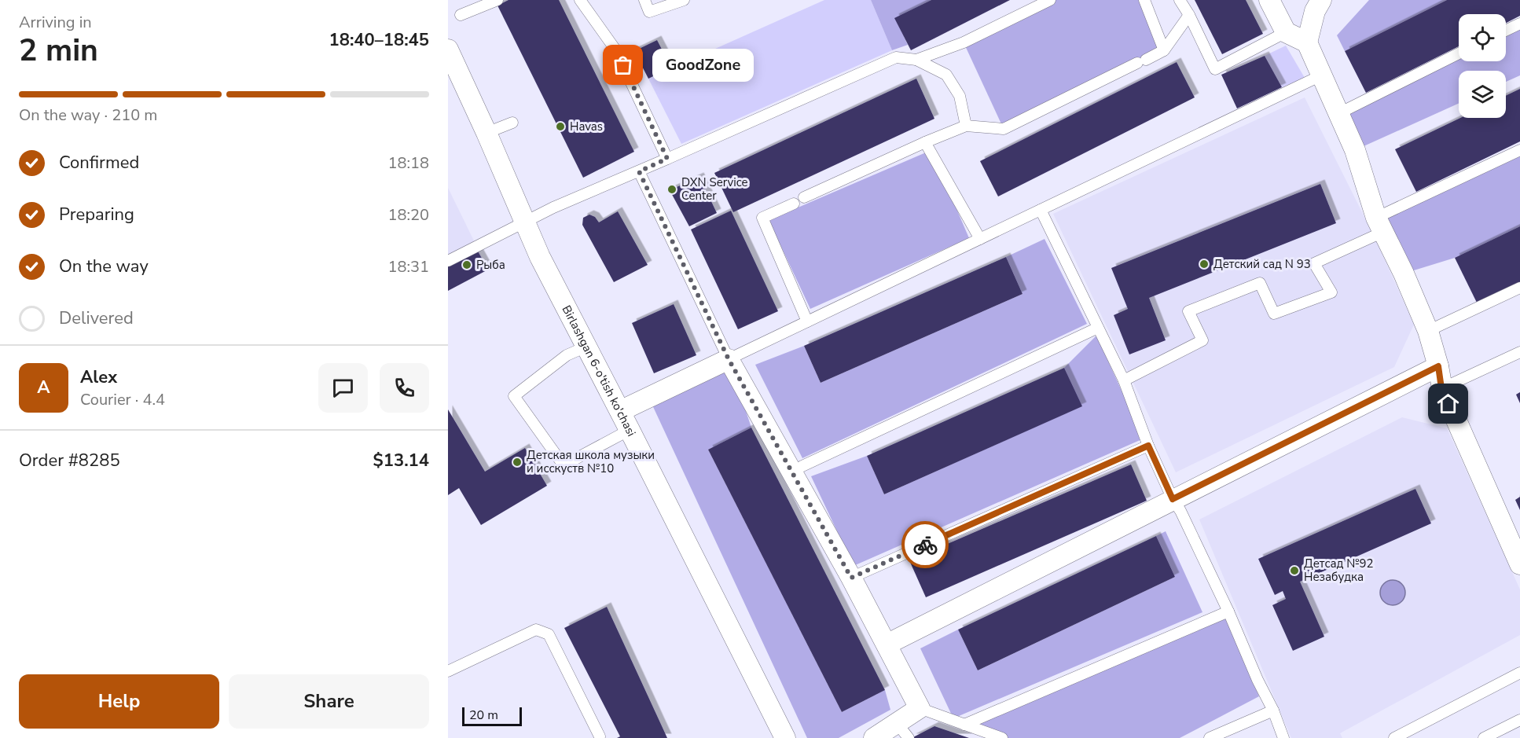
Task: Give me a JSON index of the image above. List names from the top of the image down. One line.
{"streets":{"street":["Birlashgan 6-o'tish ko'chasi"]},"places":["GoodZone","Havas","DXN Service Center","Детский сад N 93","Рыба","Детская школа музыки и исскуств №10","Детсад №92 Незабудка"],"scale_bar":"20 m","page":{"heading":["2 min","Arriving in","18:40–18:45"],"panel":["Alex","Courier · 4.4","Order #8285","$13.14"],"bubble":"GoodZone","bar":"On the way · 210 m","list":[["Confirmed","18:18"],["Preparing","18:20"],["On the way","18:31"],"Delivered"],"round":"A","buttons":["Help","Share"],"scale":"20 m"}}
